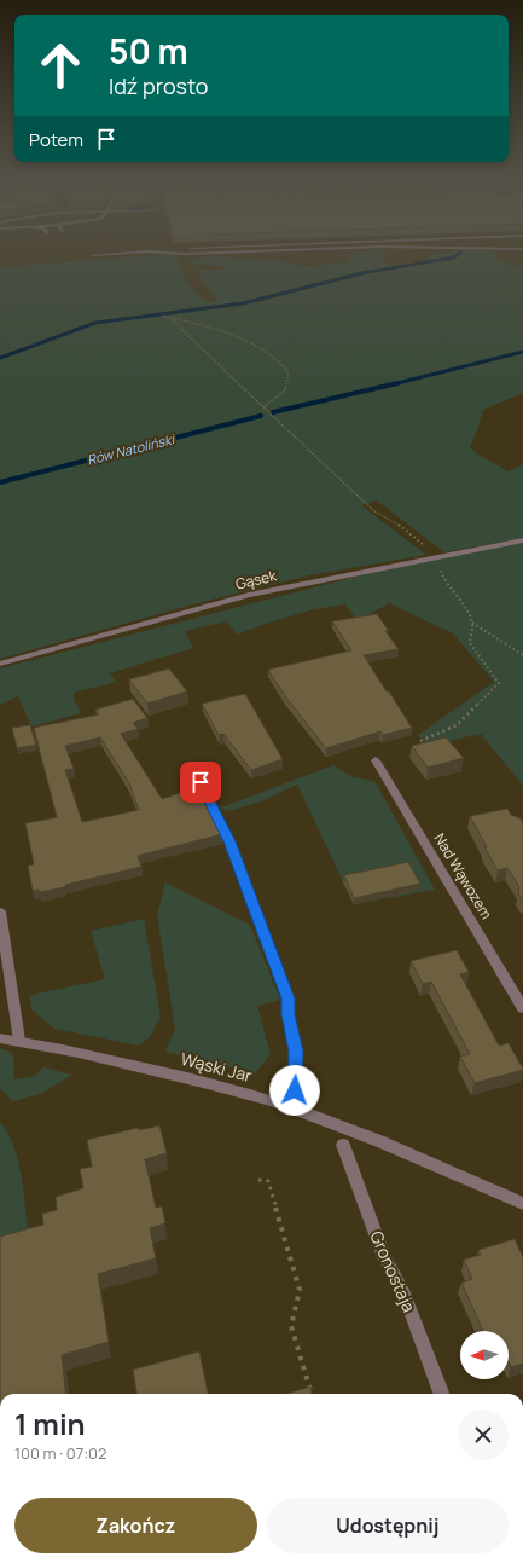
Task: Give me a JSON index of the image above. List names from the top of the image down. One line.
{"streets":{"street":["Gąsek","Nad Wąwozem","Wąski Jar","Gronostaja"]},"water":["Rów Natoliński"],"north":"left","page":{"turn":["50 m","Idź prosto"],"then":"Potem","heading":["1 min","100 m · 07:02"],"buttons":["Zakończ","Udostępnij"]}}
